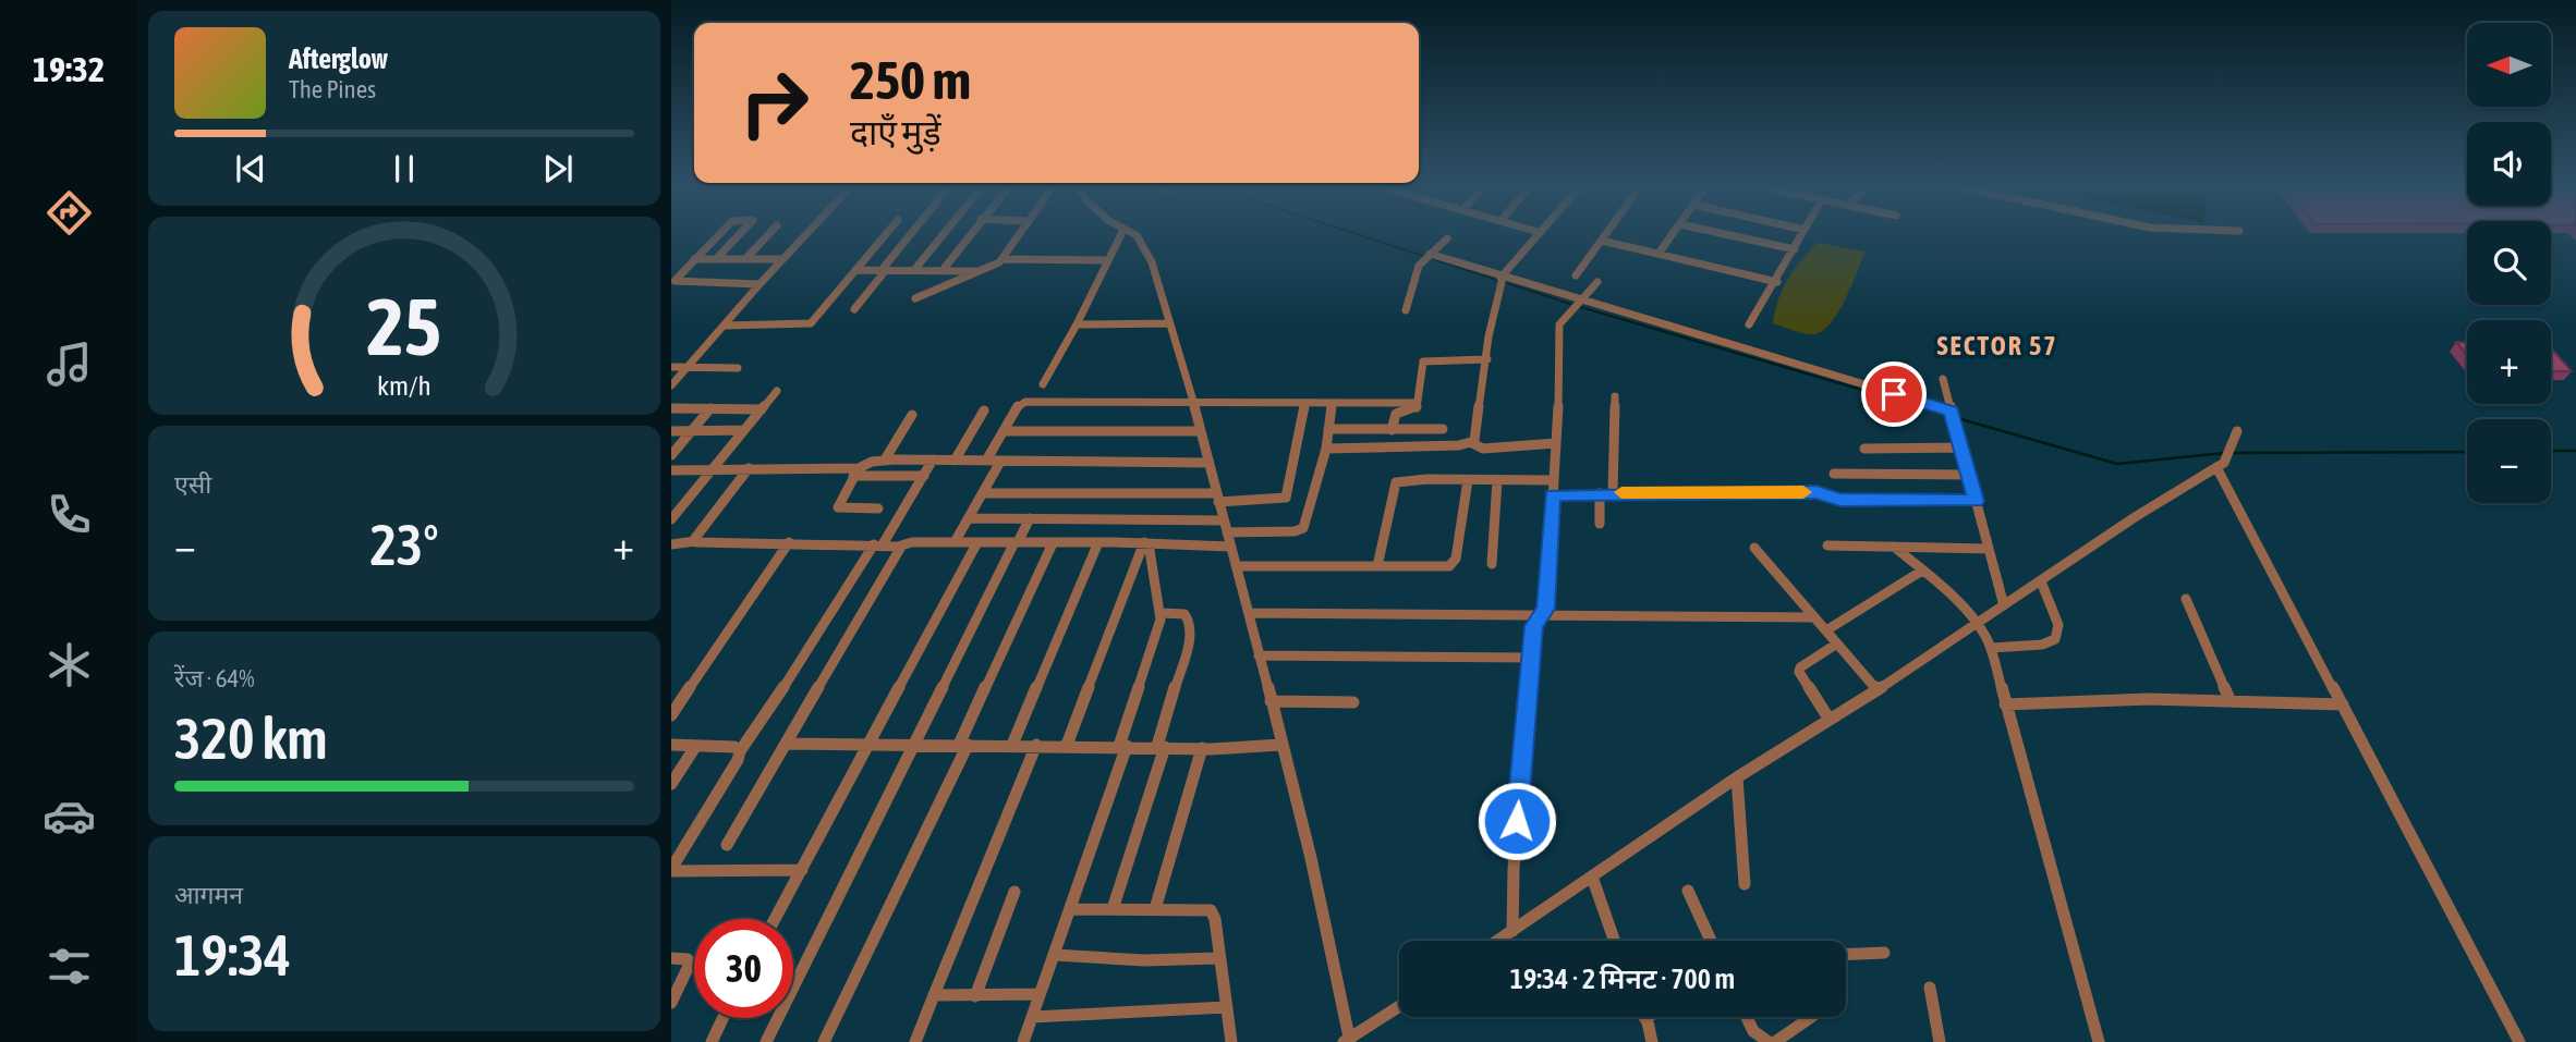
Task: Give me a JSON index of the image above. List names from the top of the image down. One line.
{"districts":["SECTOR 57"],"north":"left","page":{"tabs":"19:32","map_buttons":["+","−"],"turn":["250 m","दाएँ मुड़ें"],"song":["Afterglow","The Pines"],"tile":["एसी",["रेंज · 64%","320 km"],["आगमन","19:34"]],"heat":["−","23°","+"],"limit":"30","trip":"19:34 · 2 मिनट · 700 m","gauge":["25","km/h"]}}
